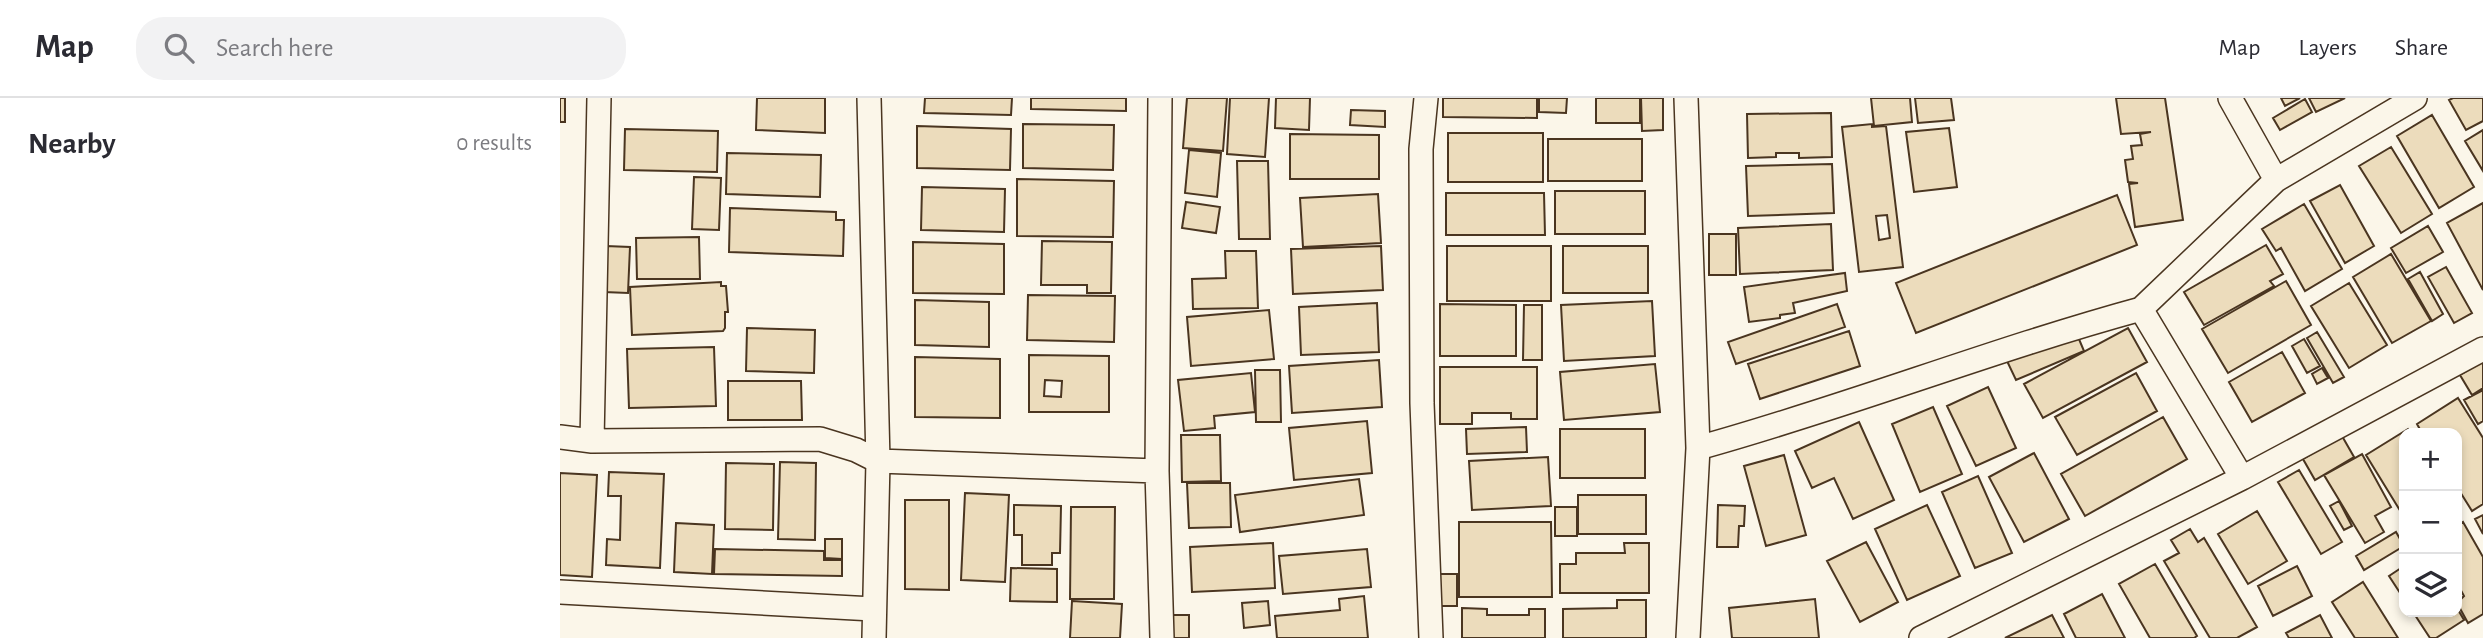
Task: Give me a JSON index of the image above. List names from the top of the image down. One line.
{"page":{"header":"Map","search":"Search here","nav":["Map","Layers","Share"],"heading":["Nearby","0 results"],"map_buttons":["+","−"]}}
